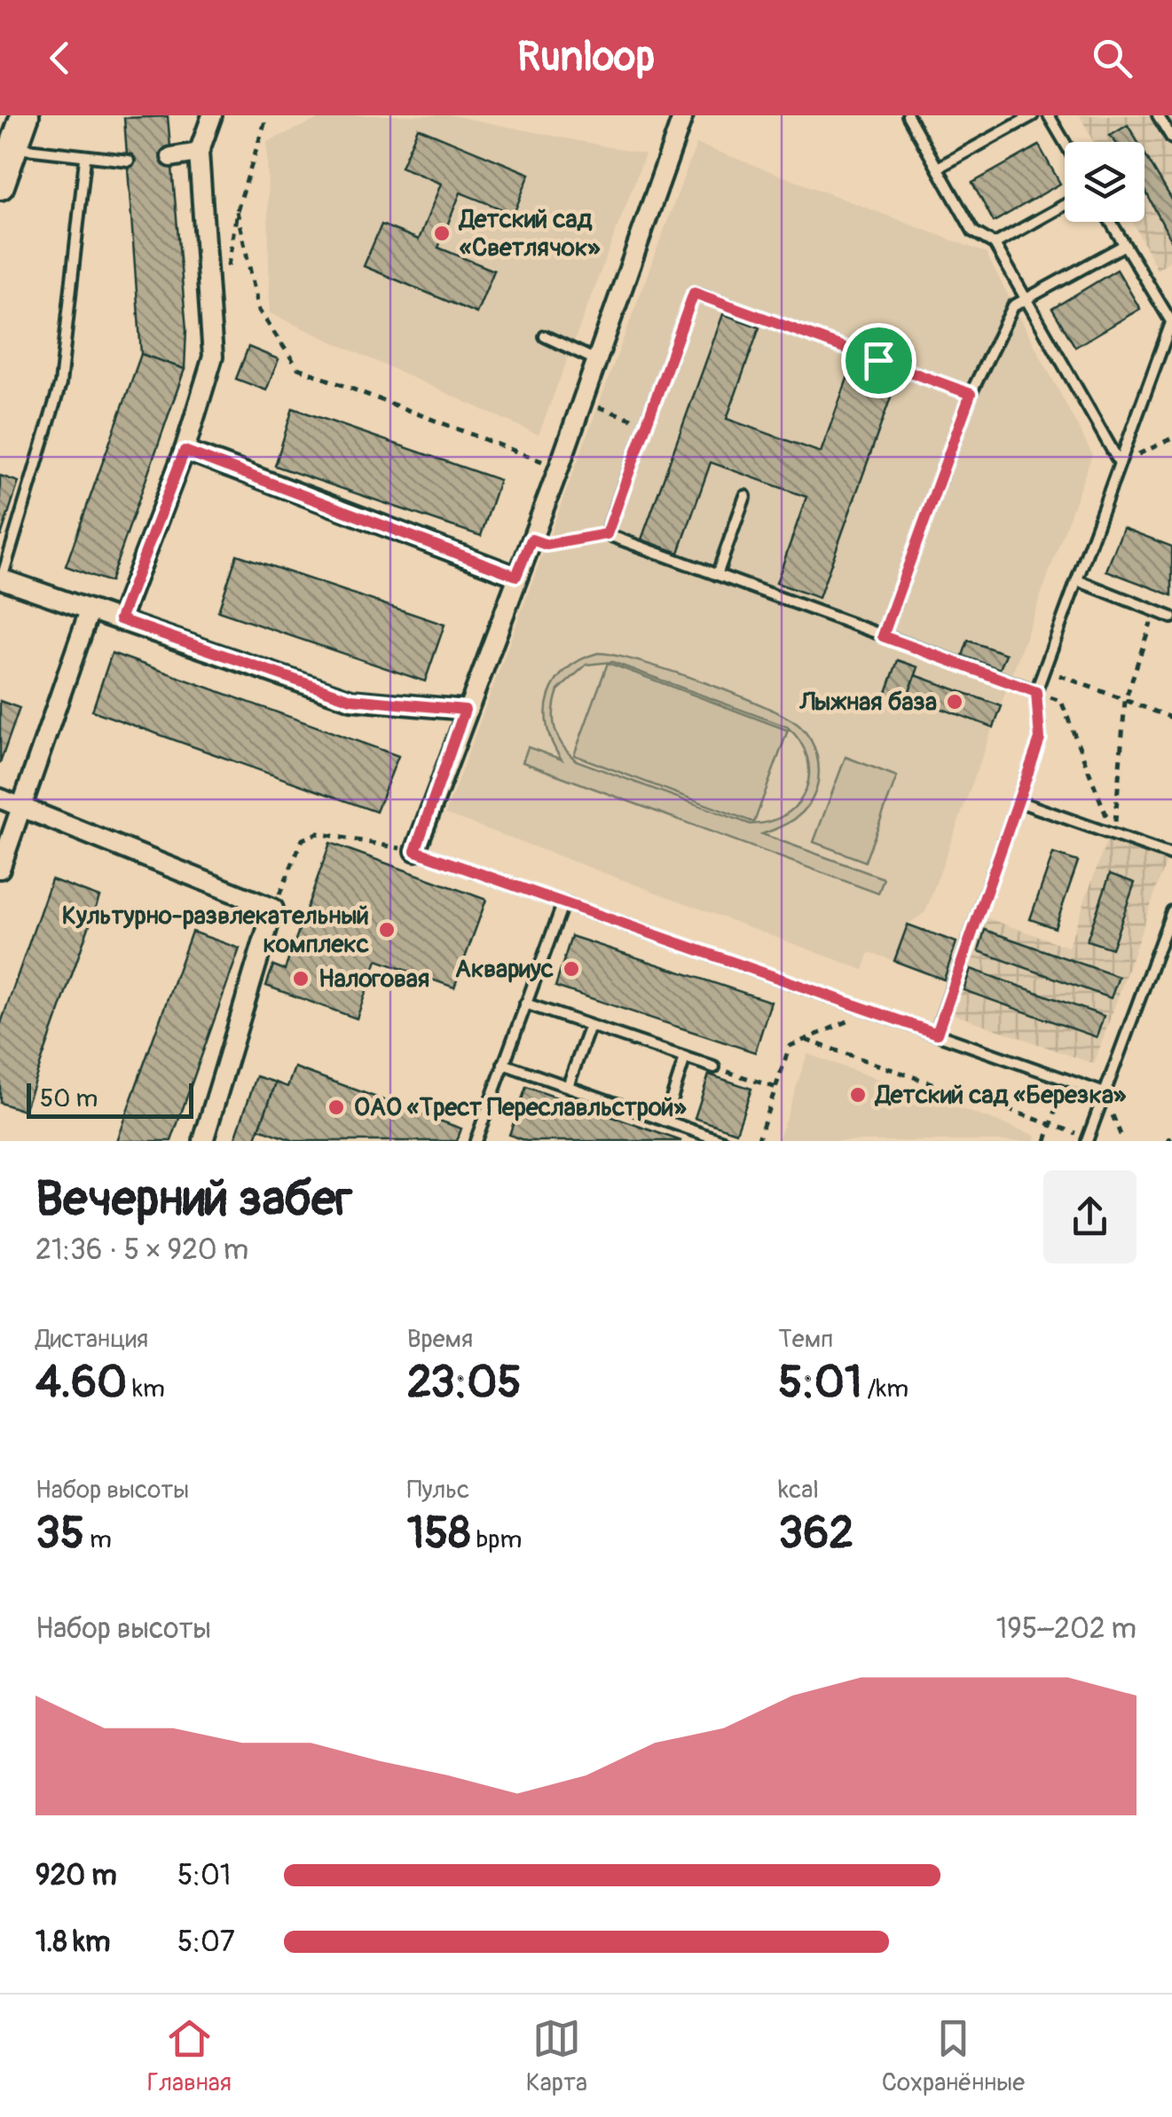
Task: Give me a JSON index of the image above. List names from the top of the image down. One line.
{"places":["Детский сад «Светлячок»","Лыжная база","Культурно-развлекательный комплекс","Аквариус","Налоговая","Детский сад «Березка»","ОАО «Трест Переславльстрой»"],"scale_bar":"50 m","page":{"header":"Runloop","scale":"50 m","heading":["Вечерний забег","21:36 · 5 × 920 m"],"stats":[["Дистанция","4.60 km"],["Время","23:05"],["Темп","5:01 /km"],["Набор высоты","35 m"],["Пульс","158 bpm"],["kcal","362"]],"chart":["Набор высоты","195–202 m"],"list":[{"name":"920 m","note":"5:01"},{"name":"1.8 km","note":"5:07"}],"tabs":["Главная","Карта","Сохранённые"]}}
